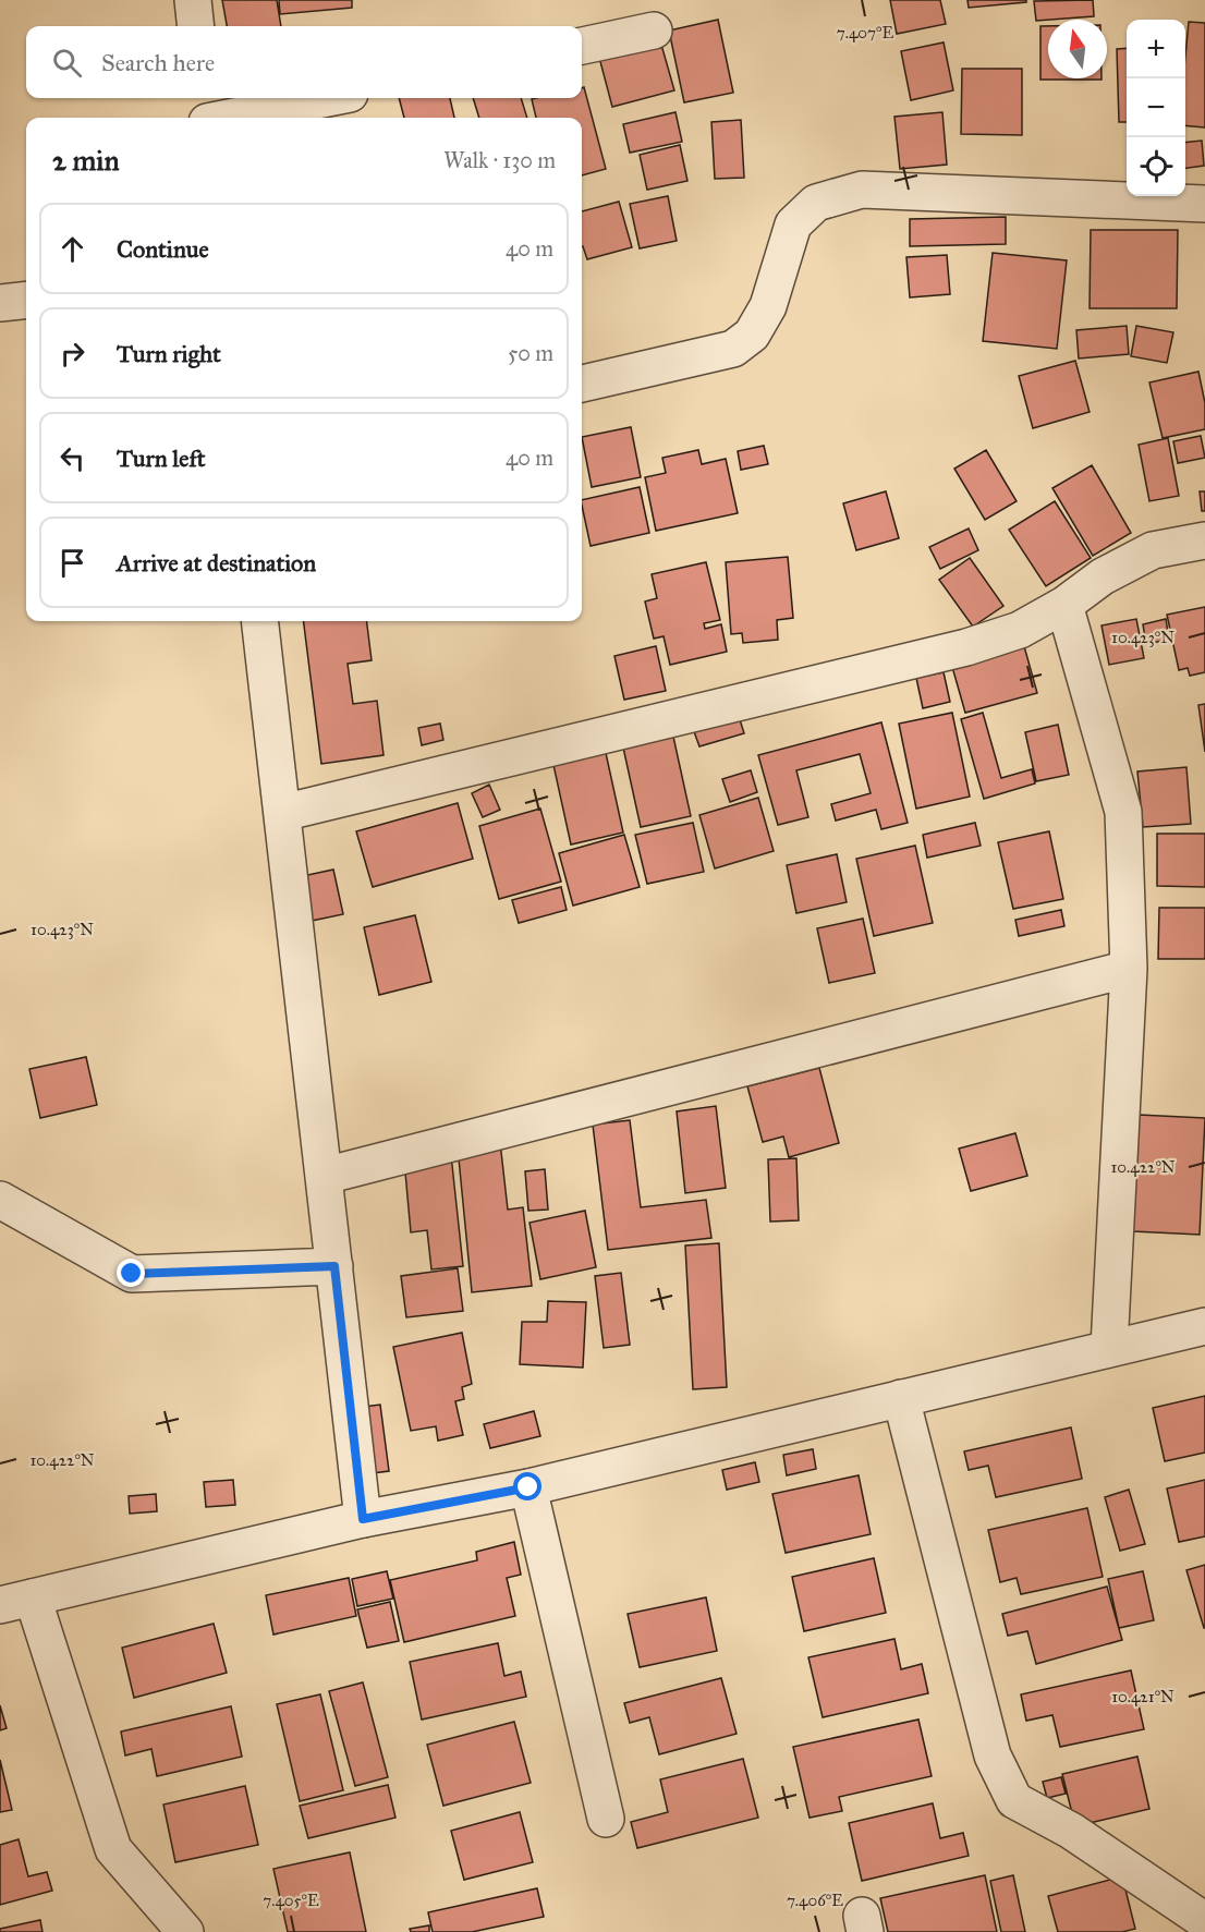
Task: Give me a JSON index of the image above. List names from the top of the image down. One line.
{"north":"top","page":{"map_buttons":["+","−"],"search":"Search here","heading":["2 min","Walk · 130 m"],"list":[["Continue","40 m"],["Turn right","50 m"],["Turn left","40 m"],"Arrive at destination"]},"coordinates":["7.407°E","10.423°N","10.422°N","10.421°N","7.405°E","7.406°E"]}
